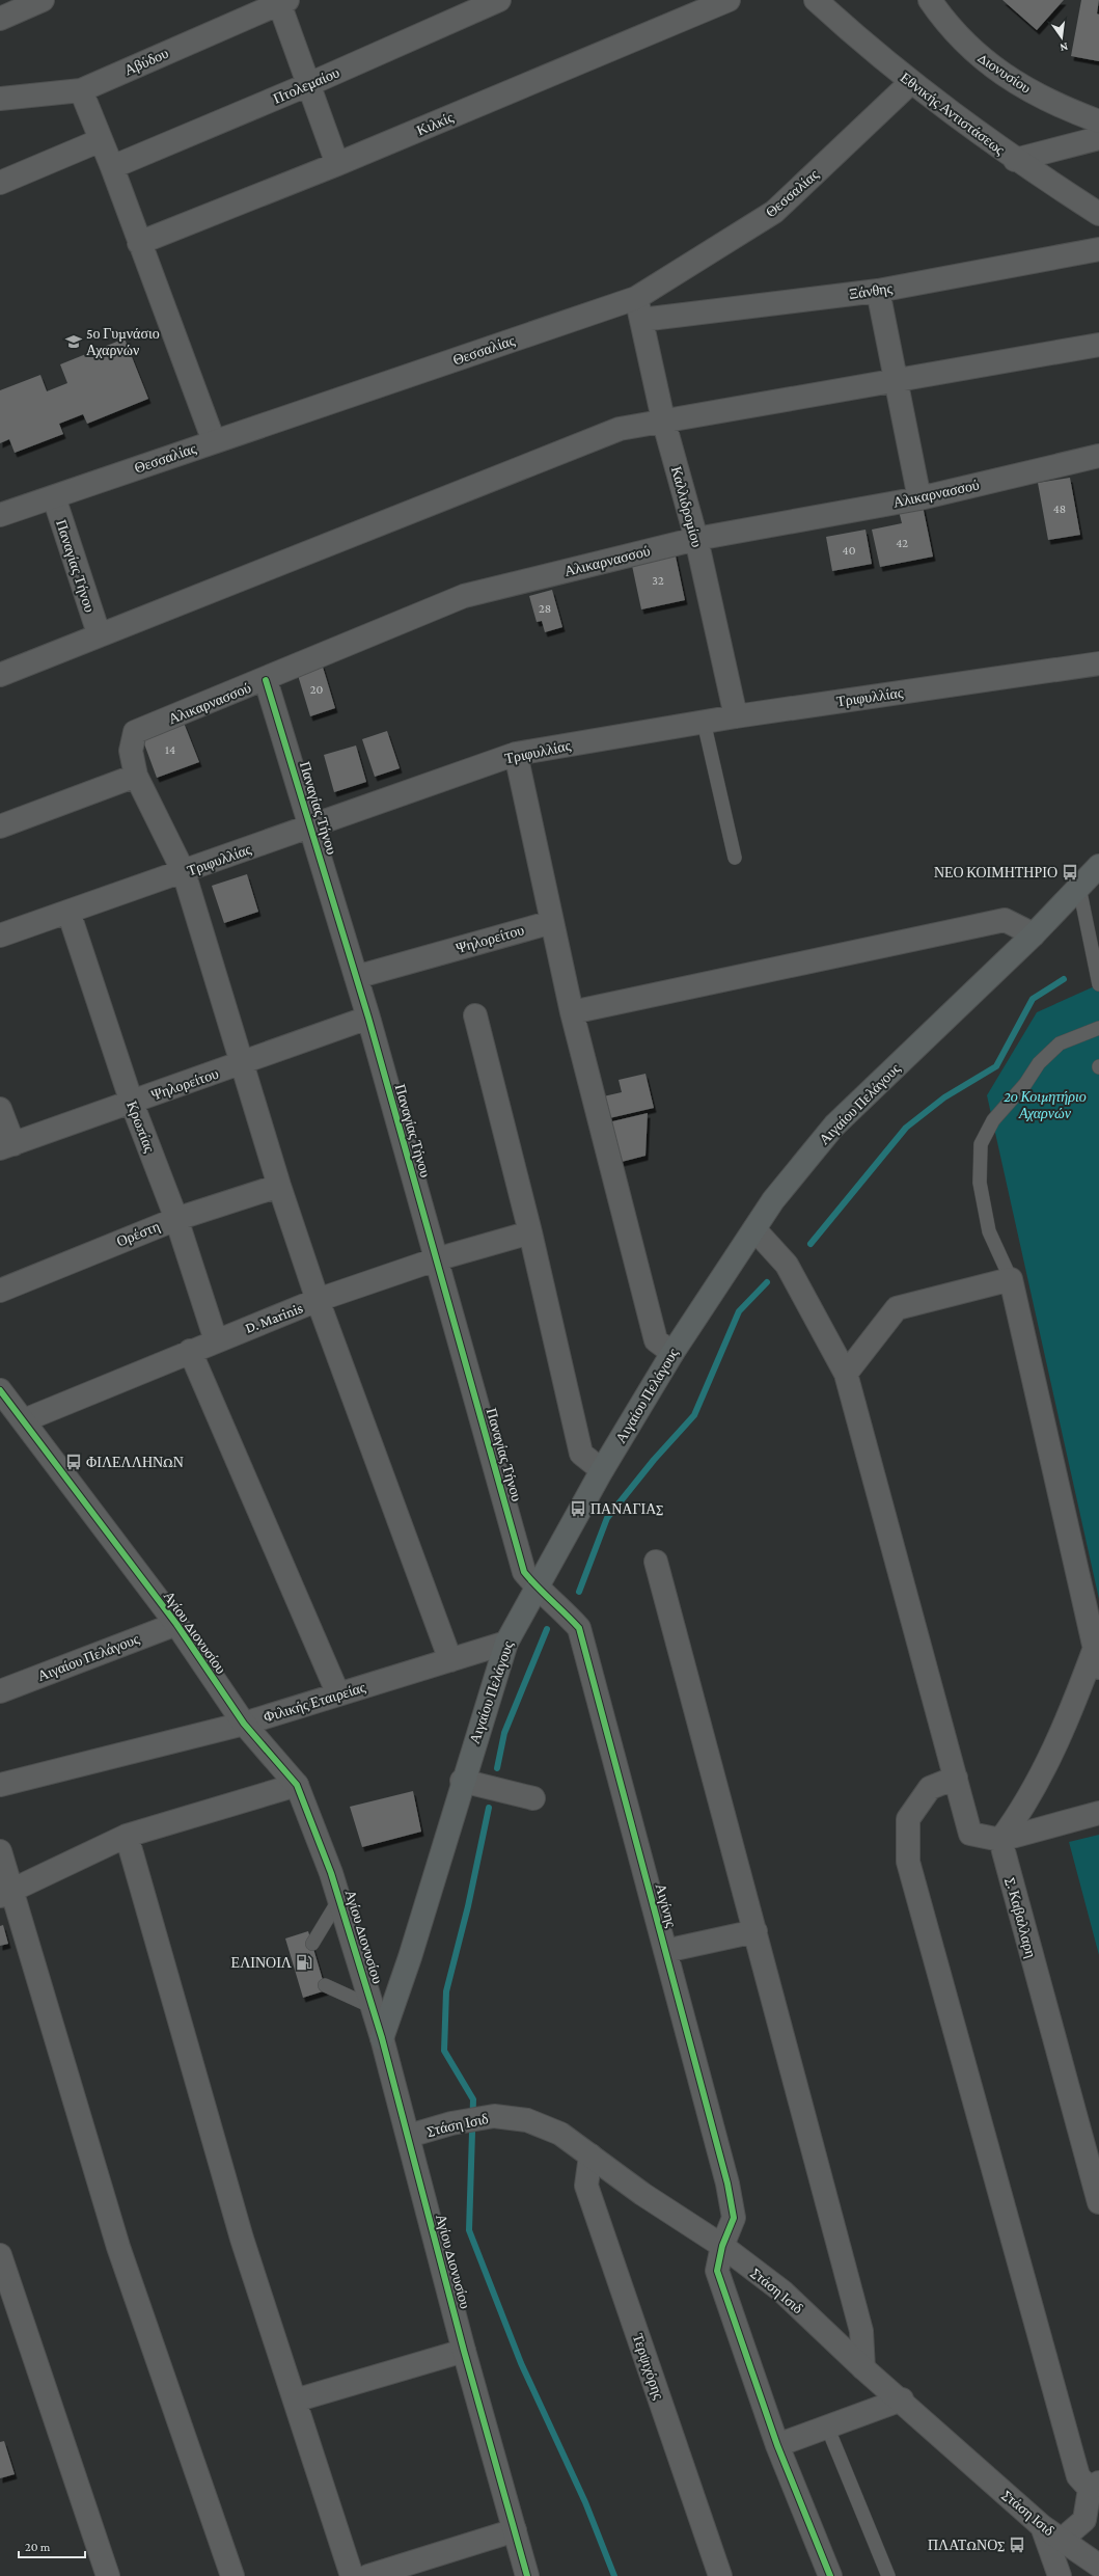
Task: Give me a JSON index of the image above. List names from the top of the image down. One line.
{"streets":{"main road":["Αιγαίου Πελάγους"],"street":["Αβύδου","Διονυσίου","Πτολεμαίου","Εθνικής Αντιστάσεως","Κιλκίς","Θεσσαλίας","Ξάνθης","Αλικαρνασσού","Καλλιδρομίου","Παναγίας Τήνου","Τριφυλλίας","Ψηλορείτου","Κρωπίας","Ορέστη","D. Marinis","Αγίου Διονυσίου","Φιλικής Εταιρείας","Αιγίνης","Σ. Καβαλλαρη","Στάση Ισιδ","Τερψιχόρης"]},"crossings":[["Εθνικής Αντιστάσεως","Θεσσαλίας"],["Θεσσαλίας","Καλλιδρομίου"],["Θεσσαλίας","Παναγίας Τήνου"],["Ξάνθης","Καλλιδρομίου"],["Αλικαρνασσού","Καλλιδρομίου"],["Αλικαρνασσού","Παναγίας Τήνου"],["Καλλιδρομίου","Τριφυλλίας"],["Παναγίας Τήνου","Τριφυλλίας"],["Παναγίας Τήνου","Ψηλορείτου"],["Παναγίας Τήνου","Αιγαίου Πελάγους"],["Παναγίας Τήνου","D. Marinis"],["Παναγίας Τήνου","Αιγίνης"],["Τριφυλλίας","Κρωπίας"],["Ψηλορείτου","Κρωπίας"],["Αιγαίου Πελάγους","Αγίου Διονυσίου"],["Αιγαίου Πελάγους","Φιλικής Εταιρείας"],["Αιγαίου Πελάγους","Αιγίνης"],["Κρωπίας","Ορέστη"],["Κρωπίας","D. Marinis"],["D. Marinis","Αγίου Διονυσίου"],["Αγίου Διονυσίου","Φιλικής Εταιρείας"],["Αγίου Διονυσίου","Στάση Ισιδ"],["Αιγίνης","Στάση Ισιδ"],["Στάση Ισιδ","Τερψιχόρης"]],"parks":["2ο Κοιμητήριο Αχαρνών"],"places":{"school or university":["5ο Γυμνάσιο Αχαρνών"],"bus stop":["ΝΕΟ ΚΟΙΜΗΤΗΡΙΟ","ΦΙΛΕΛΛΗΝΩΝ","ΠΑΝΑΓΙΑΣ","ΠΛΑΤΩΝΟΣ"],"fuel station":["ΕΛΙΝΟΙΛ"]},"house_numbers":["48","42","40","32","28","20","14"],"scale_bar":"20 m","north":"bottom"}
